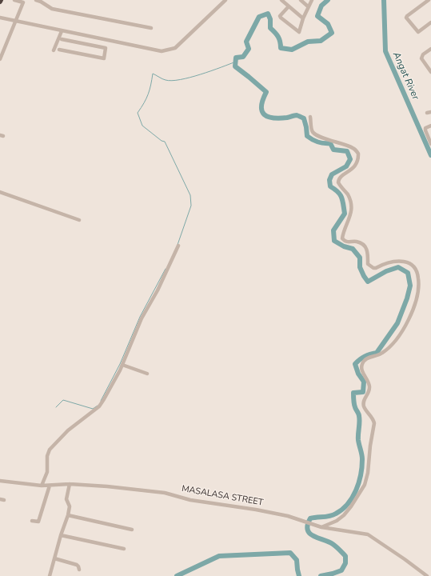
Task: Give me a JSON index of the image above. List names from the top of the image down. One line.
{"streets":{"street":["MASALASA STREET"]},"water":["Angat River"]}
